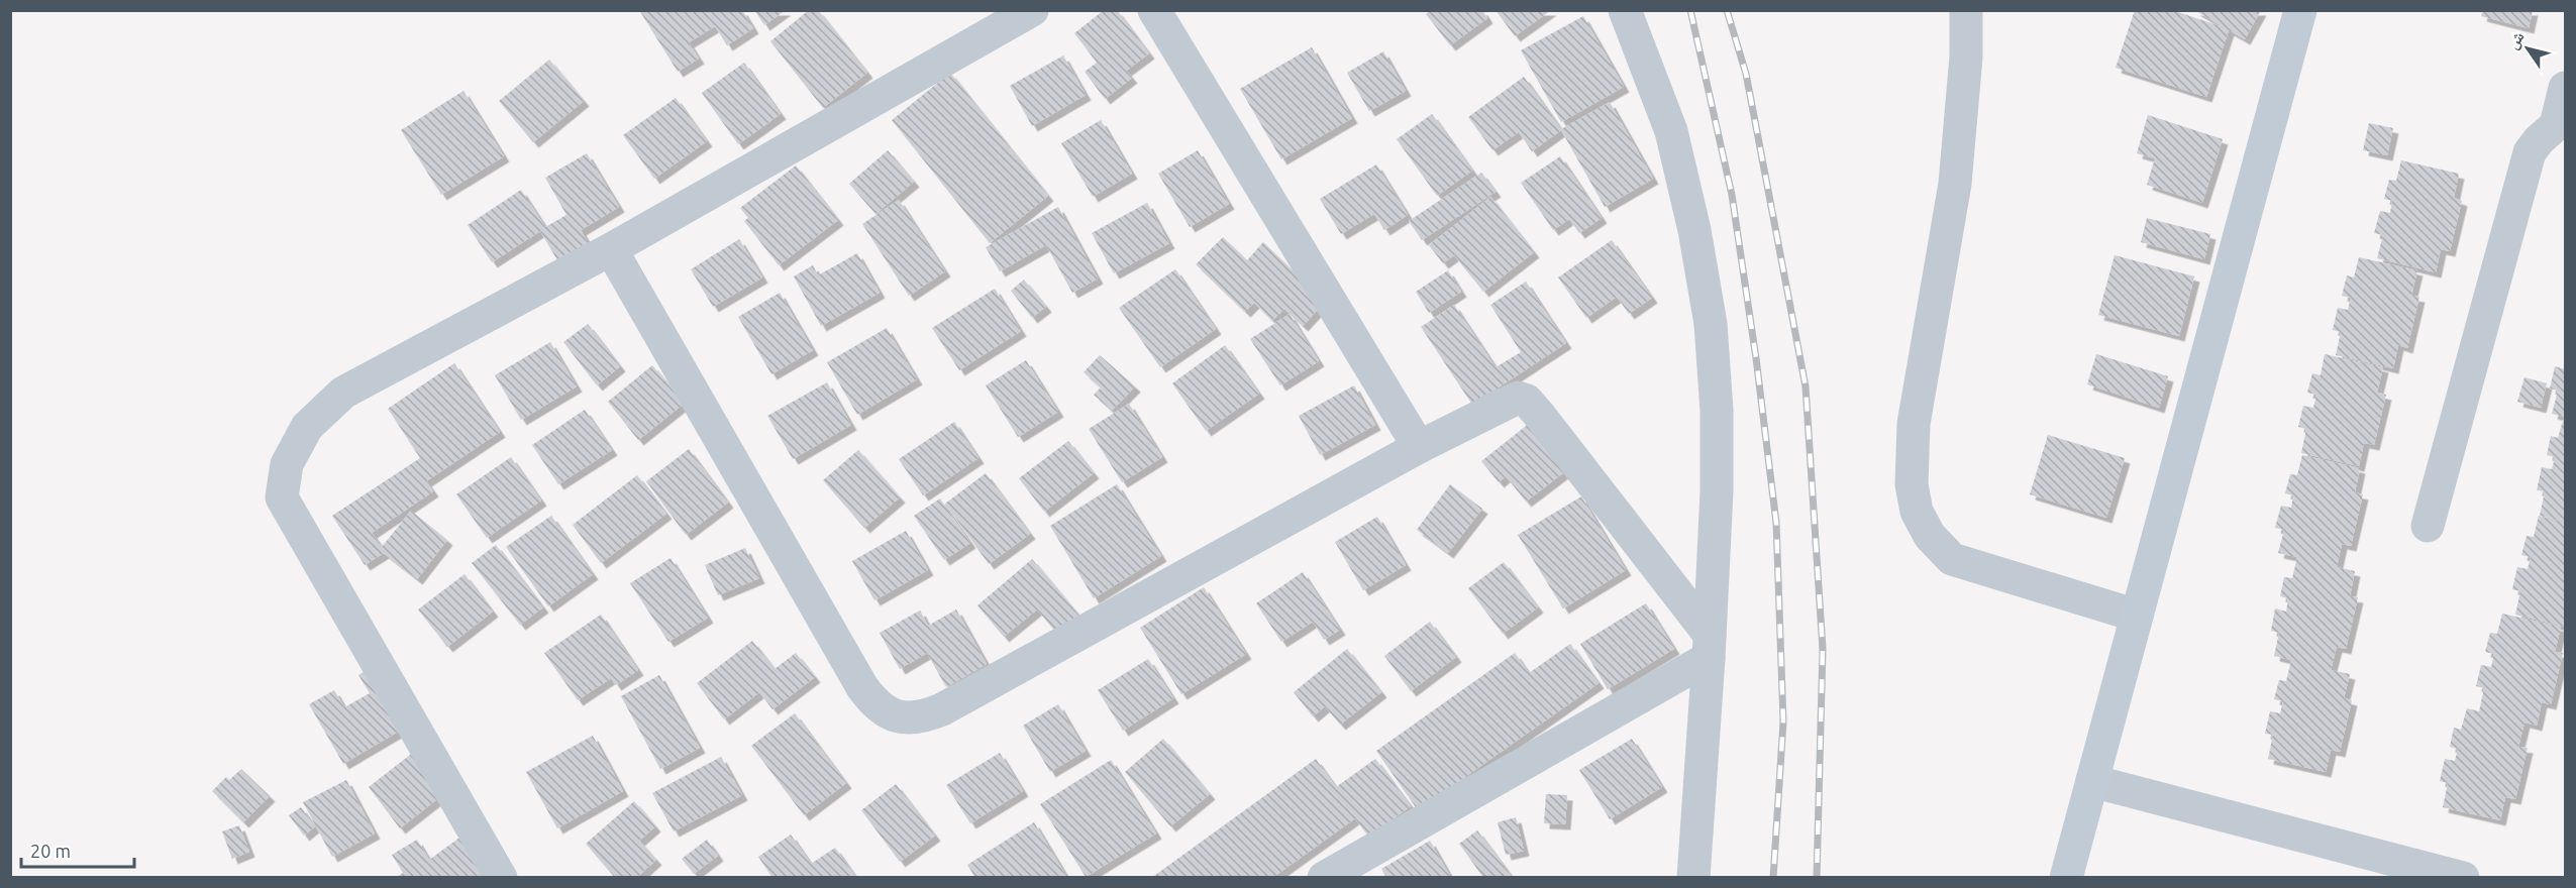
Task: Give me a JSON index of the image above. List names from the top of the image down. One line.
{"scale_bar":"20 m","north":"top left"}
